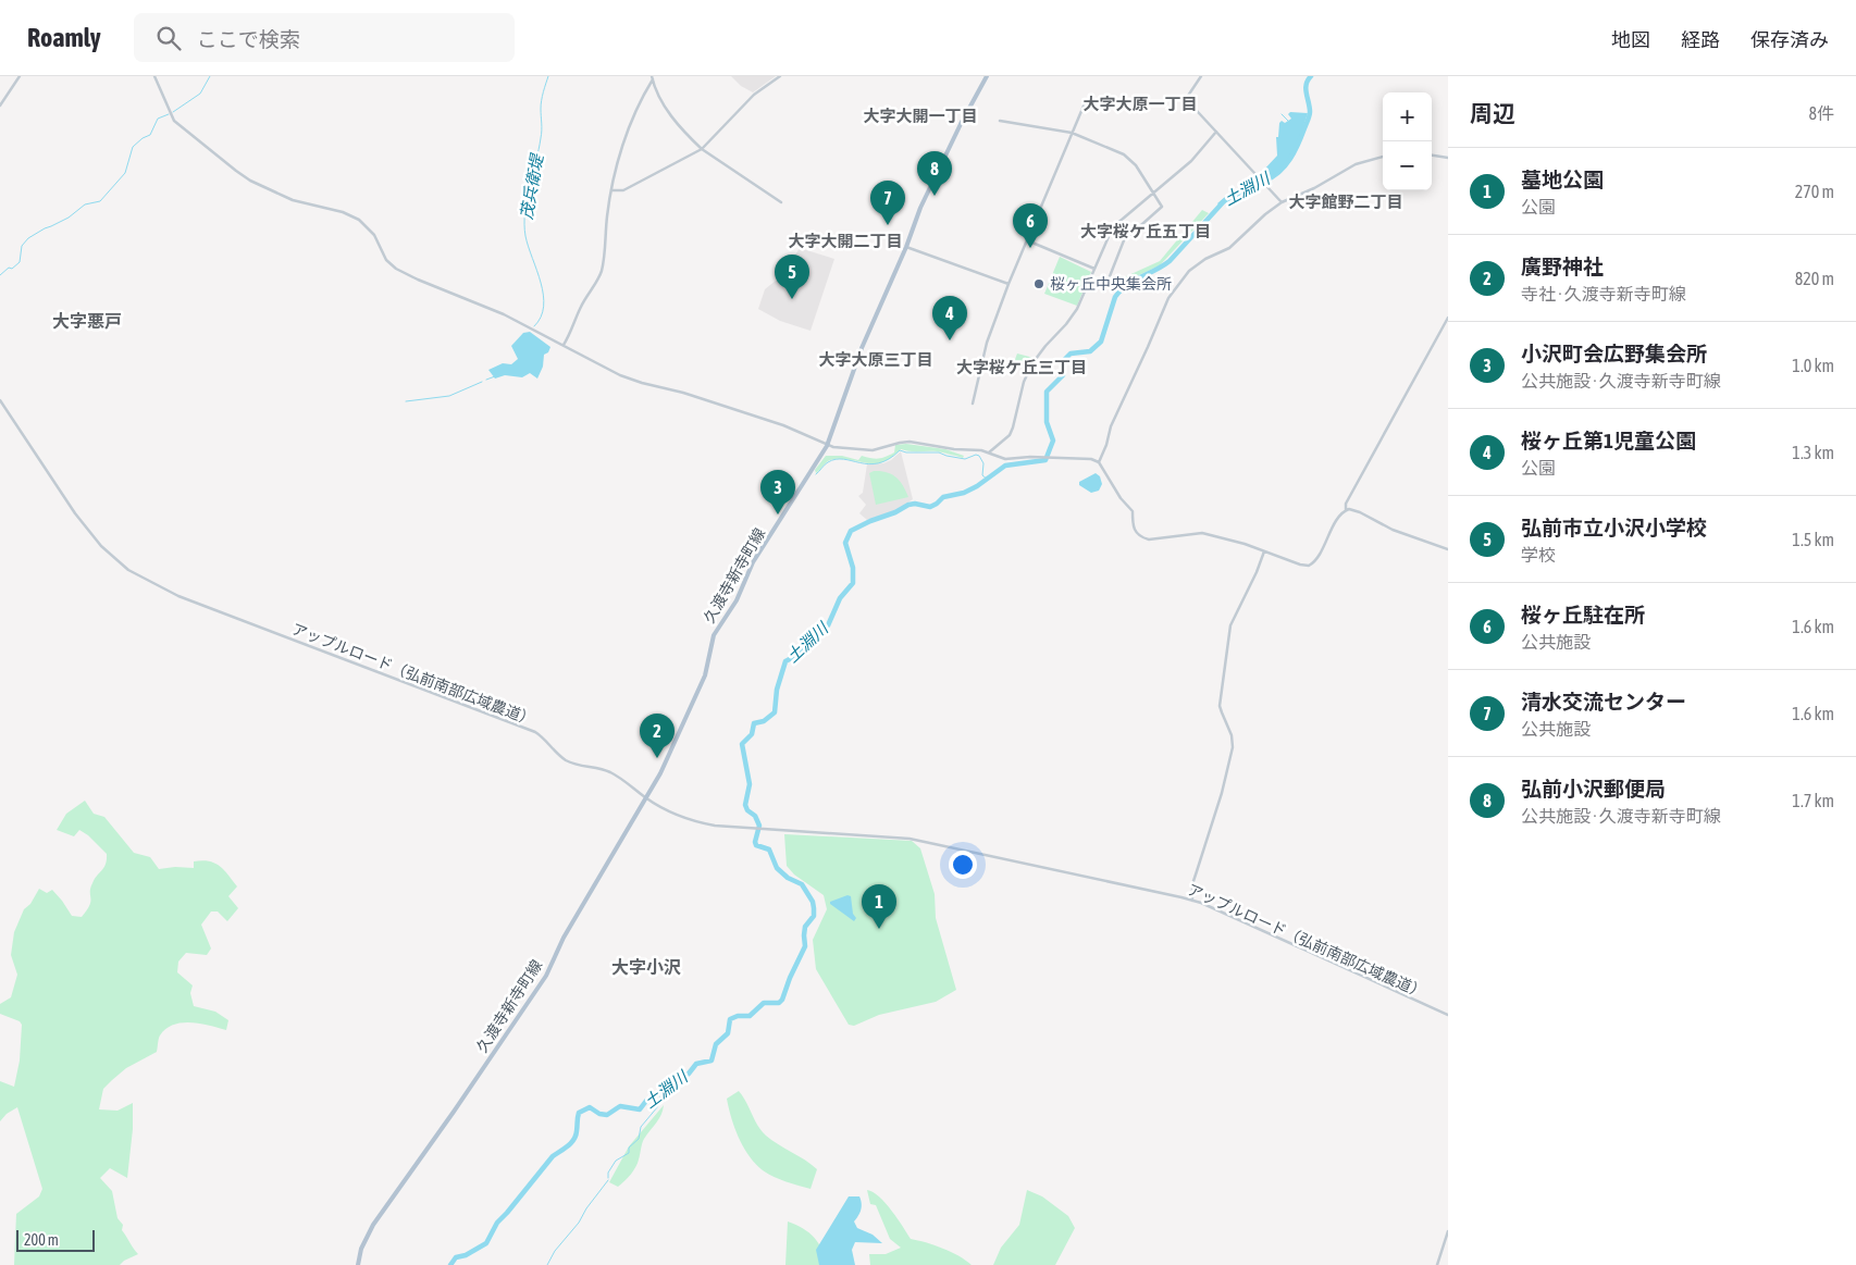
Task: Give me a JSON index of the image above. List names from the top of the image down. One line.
{"streets":{"main road":["久渡寺新寺町線"],"street":["アップルロード（弘前南部広域農道）"]},"crossings":[["久渡寺新寺町線","アップルロード（弘前南部広域農道）"]],"districts":["大字大原一丁目","大字大開一丁目","大字館野二丁目","大字桜ケ丘五丁目","大字大開二丁目","大字悪戸","大字大原三丁目","大字桜ケ丘三丁目","大字小沢"],"water":["茂兵衛堤","土淵川"],"places":["桜ヶ丘中央集会所"],"scale_bar":"200 m","page":{"header":"Roamly","search":"ここで検索","nav":["地図","経路","保存済み"],"heading":["周辺","8件"],"map_buttons":["+","−"],"list":[{"mark":"1","name":"墓地公園","note":"公園","value":"270 m"},{"mark":"2","name":"廣野神社","note":"寺社 · 久渡寺新寺町線","value":"820 m"},{"mark":"3","name":"小沢町会広野集会所","note":"公共施設 · 久渡寺新寺町線","value":"1.0 km"},{"mark":"4","name":"桜ヶ丘第1児童公園","note":"公園","value":"1.3 km"},{"mark":"5","name":"弘前市立小沢小学校","note":"学校","value":"1.5 km"},{"mark":"6","name":"桜ヶ丘駐在所","note":"公共施設","value":"1.6 km"},{"mark":"7","name":"清水交流センター","note":"公共施設","value":"1.6 km"},{"mark":"8","name":"弘前小沢郵便局","note":"公共施設 · 久渡寺新寺町線","value":"1.7 km"}],"pins":["8","7","6","5","4","3","2","1"],"scale":"200 m"}}
